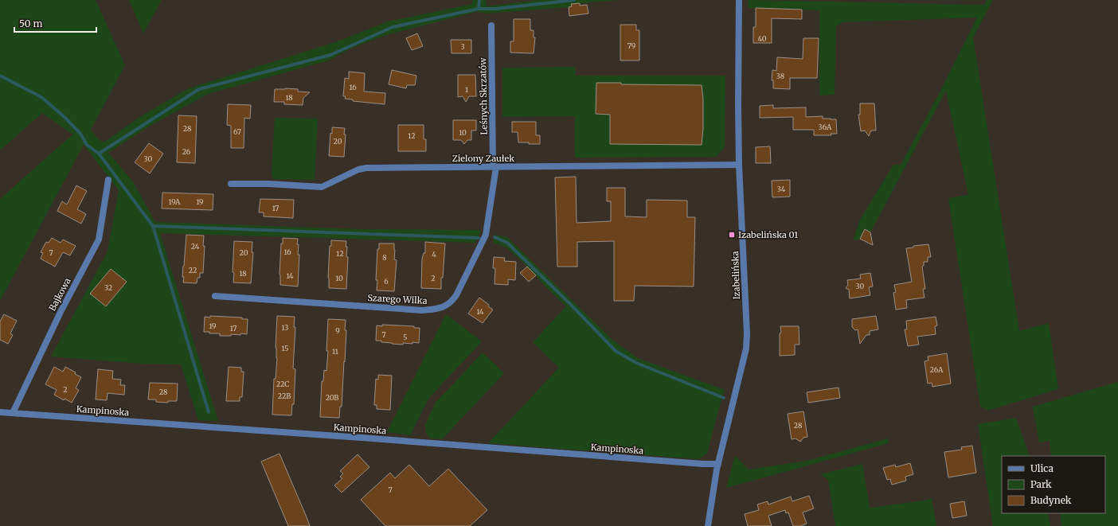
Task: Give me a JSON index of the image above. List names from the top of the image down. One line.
{"streets":{"street":["Leśnych Skrzatów","Zielony Zaułek","Izabelińska","Bajkowa","Szarego Wilka","Kampinoska"]},"crossings":[["Leśnych Skrzatów","Zielony Zaułek"],["Leśnych Skrzatów","Szarego Wilka"],["Zielony Zaułek","Izabelińska"],["Zielony Zaułek","Szarego Wilka"],["Izabelińska","Kampinoska"],["Bajkowa","Kampinoska"]],"places":{"transit":["Izabelińska 01"]},"house_numbers":["40","79","3","38","16","1","18","36A","28","67","10","12","20","26","30","34","19A","19","17","24","16","7","20","12","4","8","22","18","14","10","2","6","30","32","14","19","13","17","9","7","5","15","11","26A","22C","2","28","22B","20B","28","7"],"legend":["Ulica","Park","Budynek"],"scale_bar":"50 m"}
